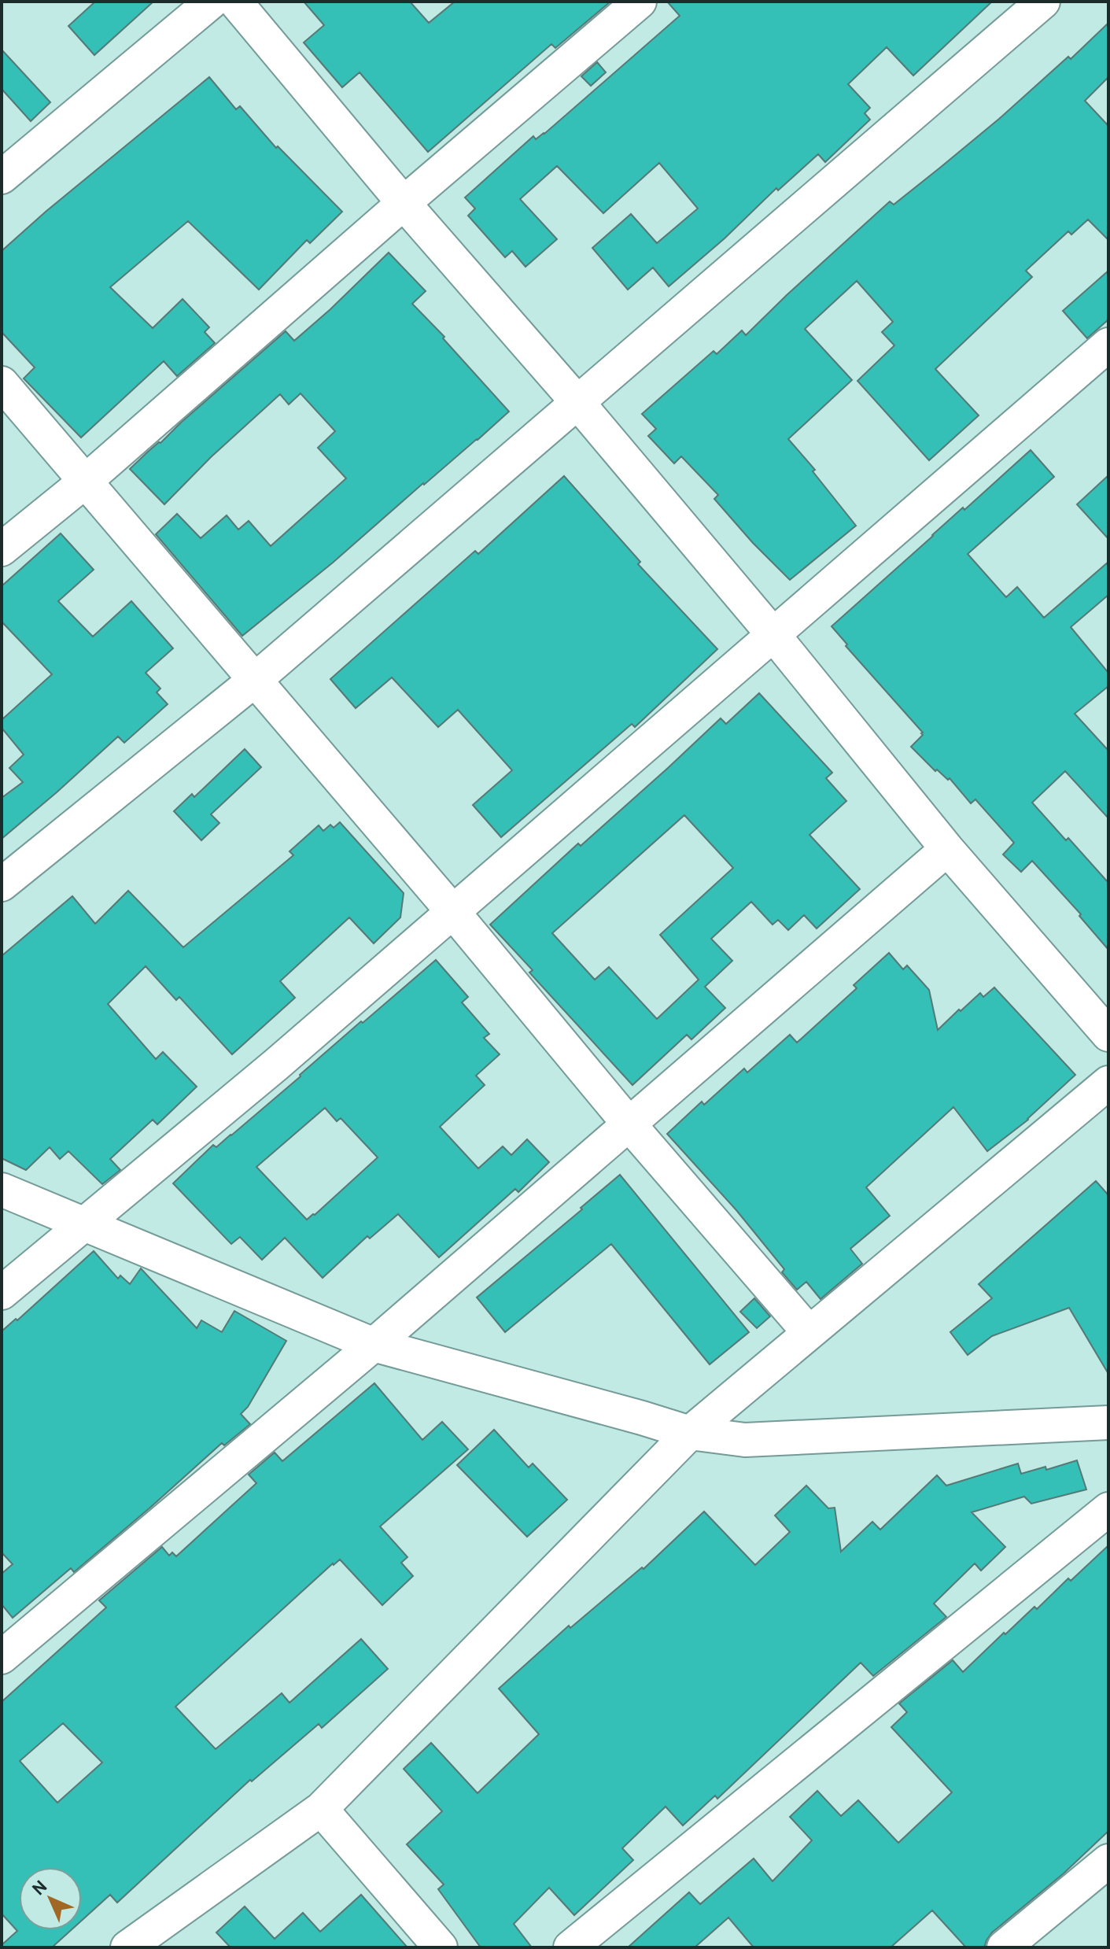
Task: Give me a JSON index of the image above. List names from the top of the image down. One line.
{"north":"top left"}
